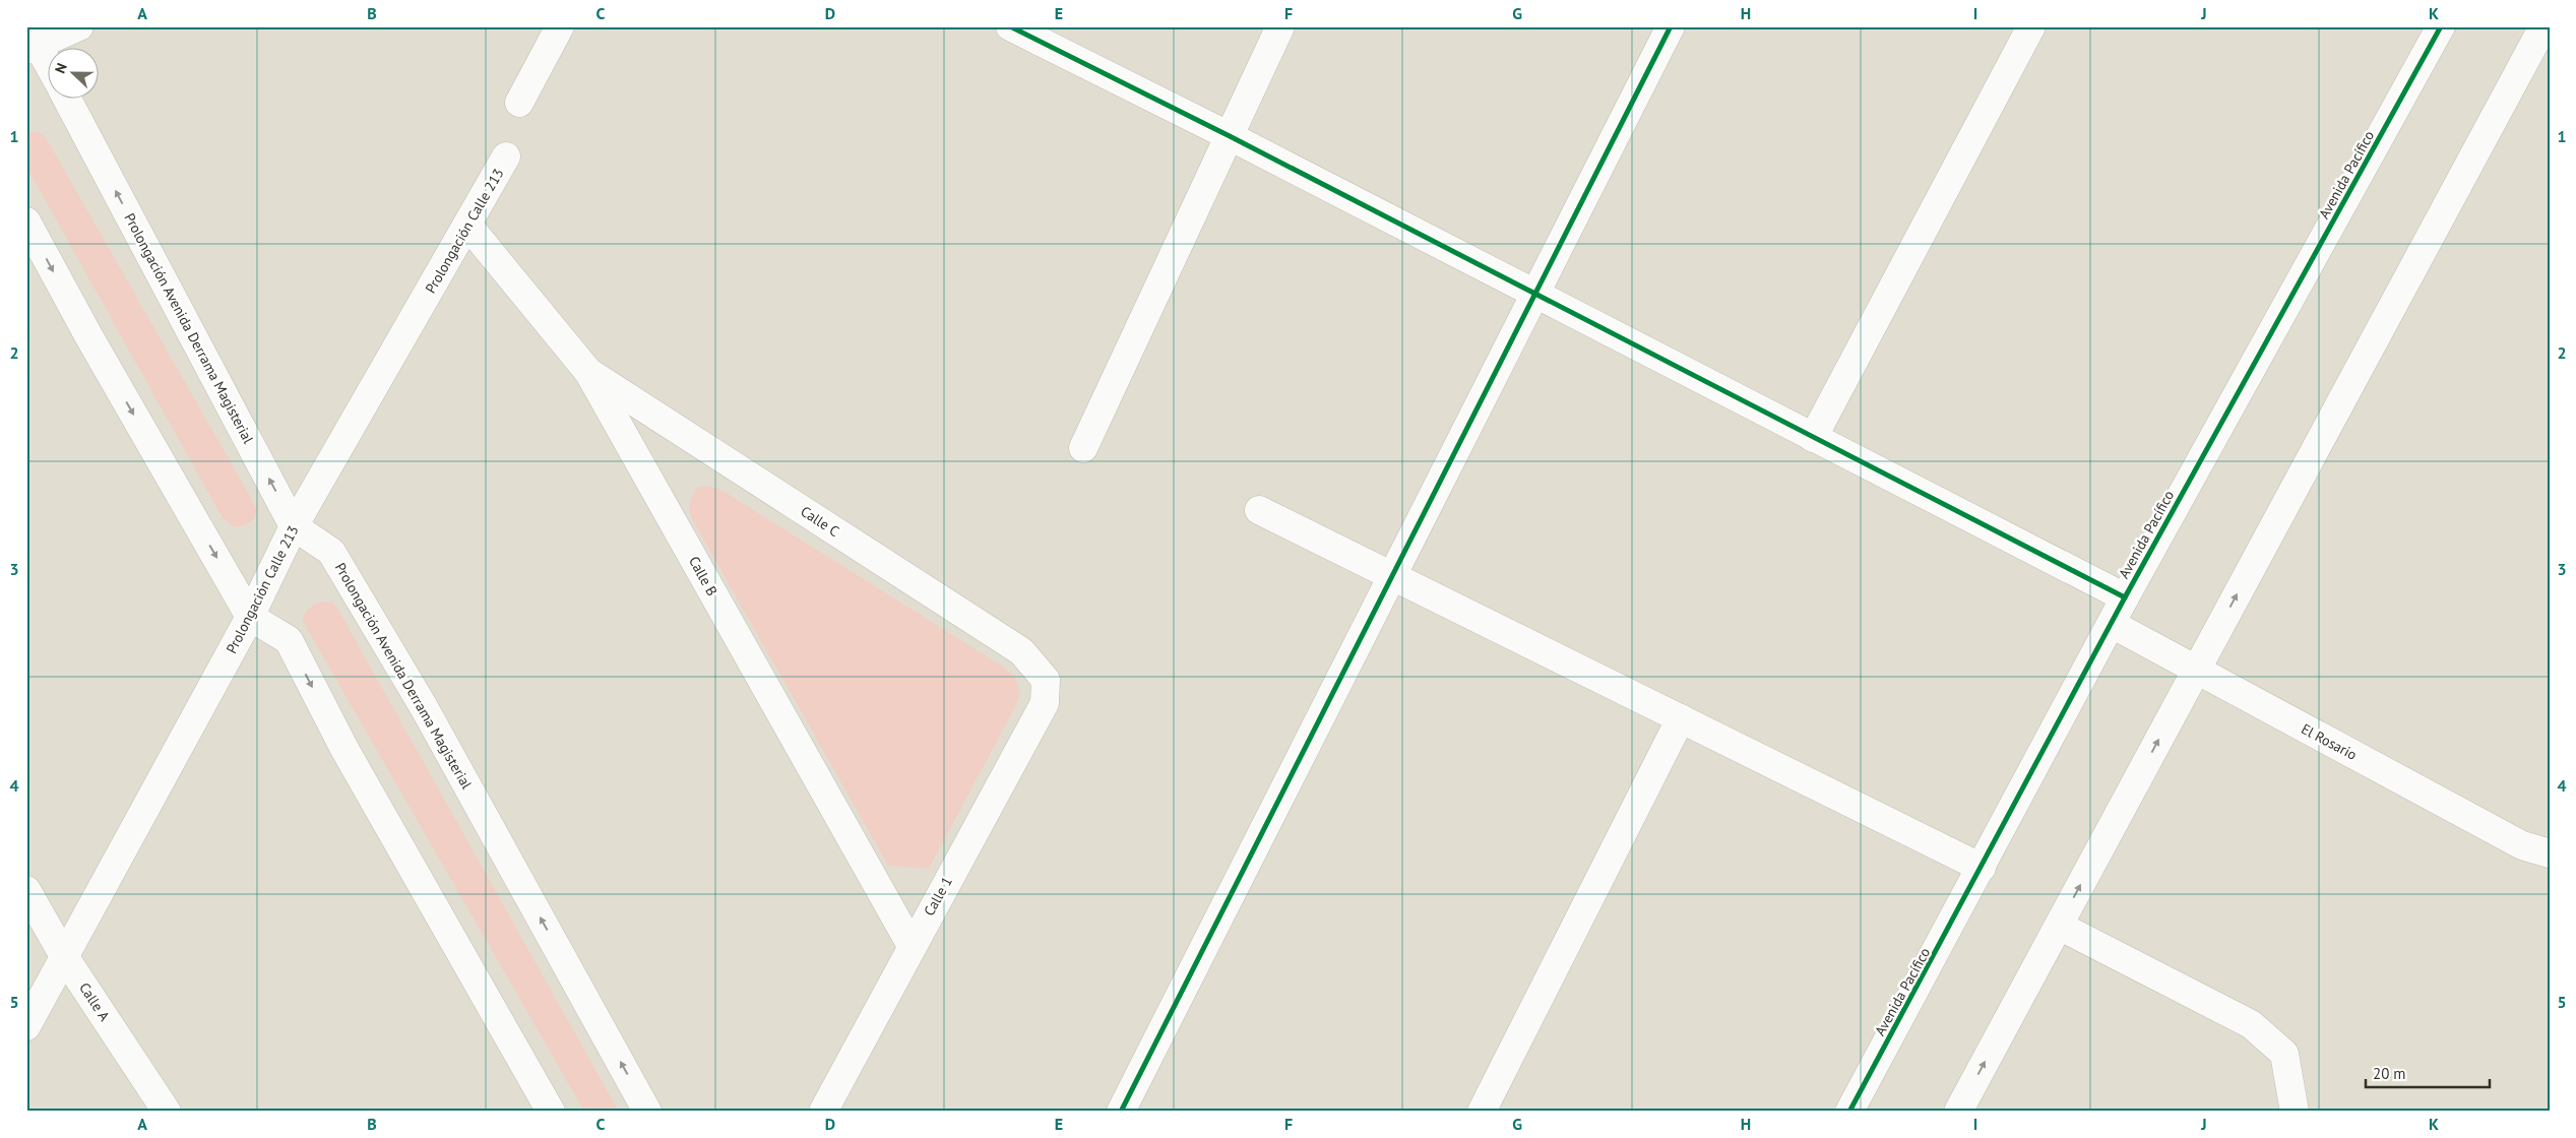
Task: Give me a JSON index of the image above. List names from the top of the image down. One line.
{"streets":{"street":["Avenida Pacífico","Prolongación Calle 213","Prolongación Avenida Derrama Magisterial","Calle C","Calle B","El Rosario","Calle 1","Calle A"]},"crossings":[["Avenida Pacífico","El Rosario"],["Prolongación Calle 213","Prolongación Avenida Derrama Magisterial"],["Prolongación Calle 213","Calle B"],["Prolongación Calle 213","Calle A"],["Calle C","Calle B"],["Calle C","Calle 1"],["Calle B","Calle 1"]],"scale_bar":"20 m","north":"left","grid":{"columns":["A","B","C","D","E","F","G","H","I","J","K"],"rows":["1","2","3","4","5"]}}
